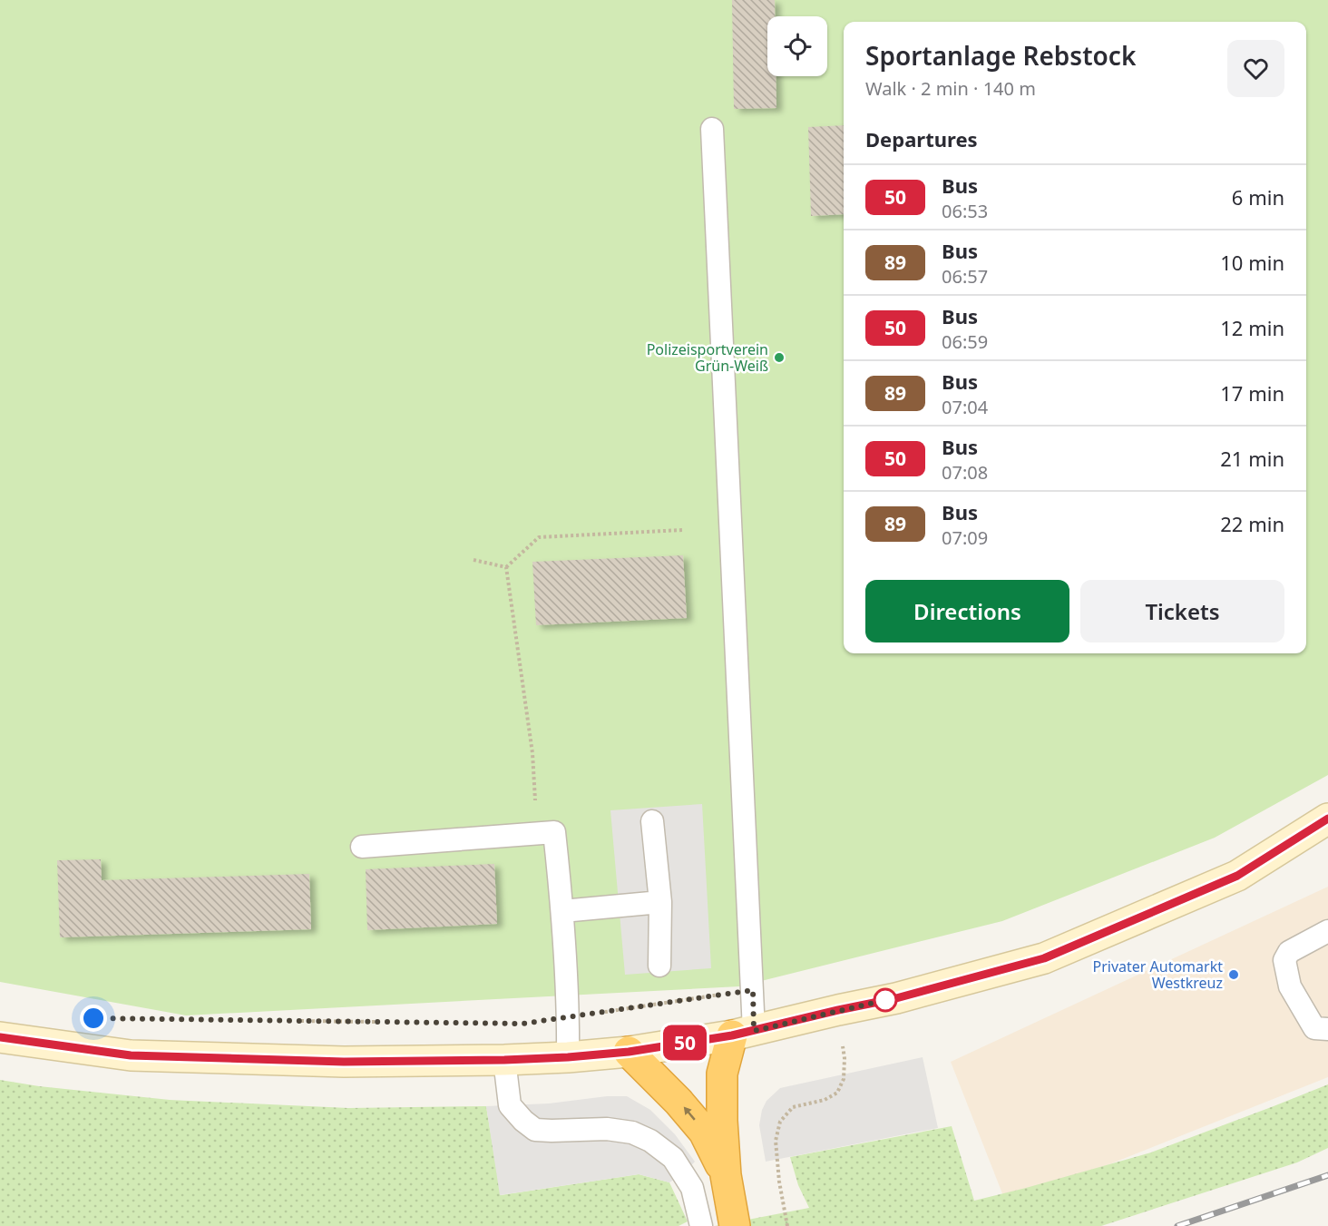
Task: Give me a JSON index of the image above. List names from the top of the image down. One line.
{"places":["Polizeisportverein Grün-Weiß","Privater Automarkt Westkreuz"],"lines":["bus line 50"],"page":{"on_map":"50","heading":[["Sportanlage Rebstock","Walk · 2 min · 140 m"],"Departures"],"list":[{"mark":"50","name":"Bus","note":"06:53","value":"6 min"},{"mark":"89","name":"Bus","note":"06:57","value":"10 min"},{"mark":"50","name":"Bus","note":"06:59","value":"12 min"},{"mark":"89","name":"Bus","note":"07:04","value":"17 min"},{"mark":"50","name":"Bus","note":"07:08","value":"21 min"},{"mark":"89","name":"Bus","note":"07:09","value":"22 min"}],"buttons":["Directions","Tickets"]}}
